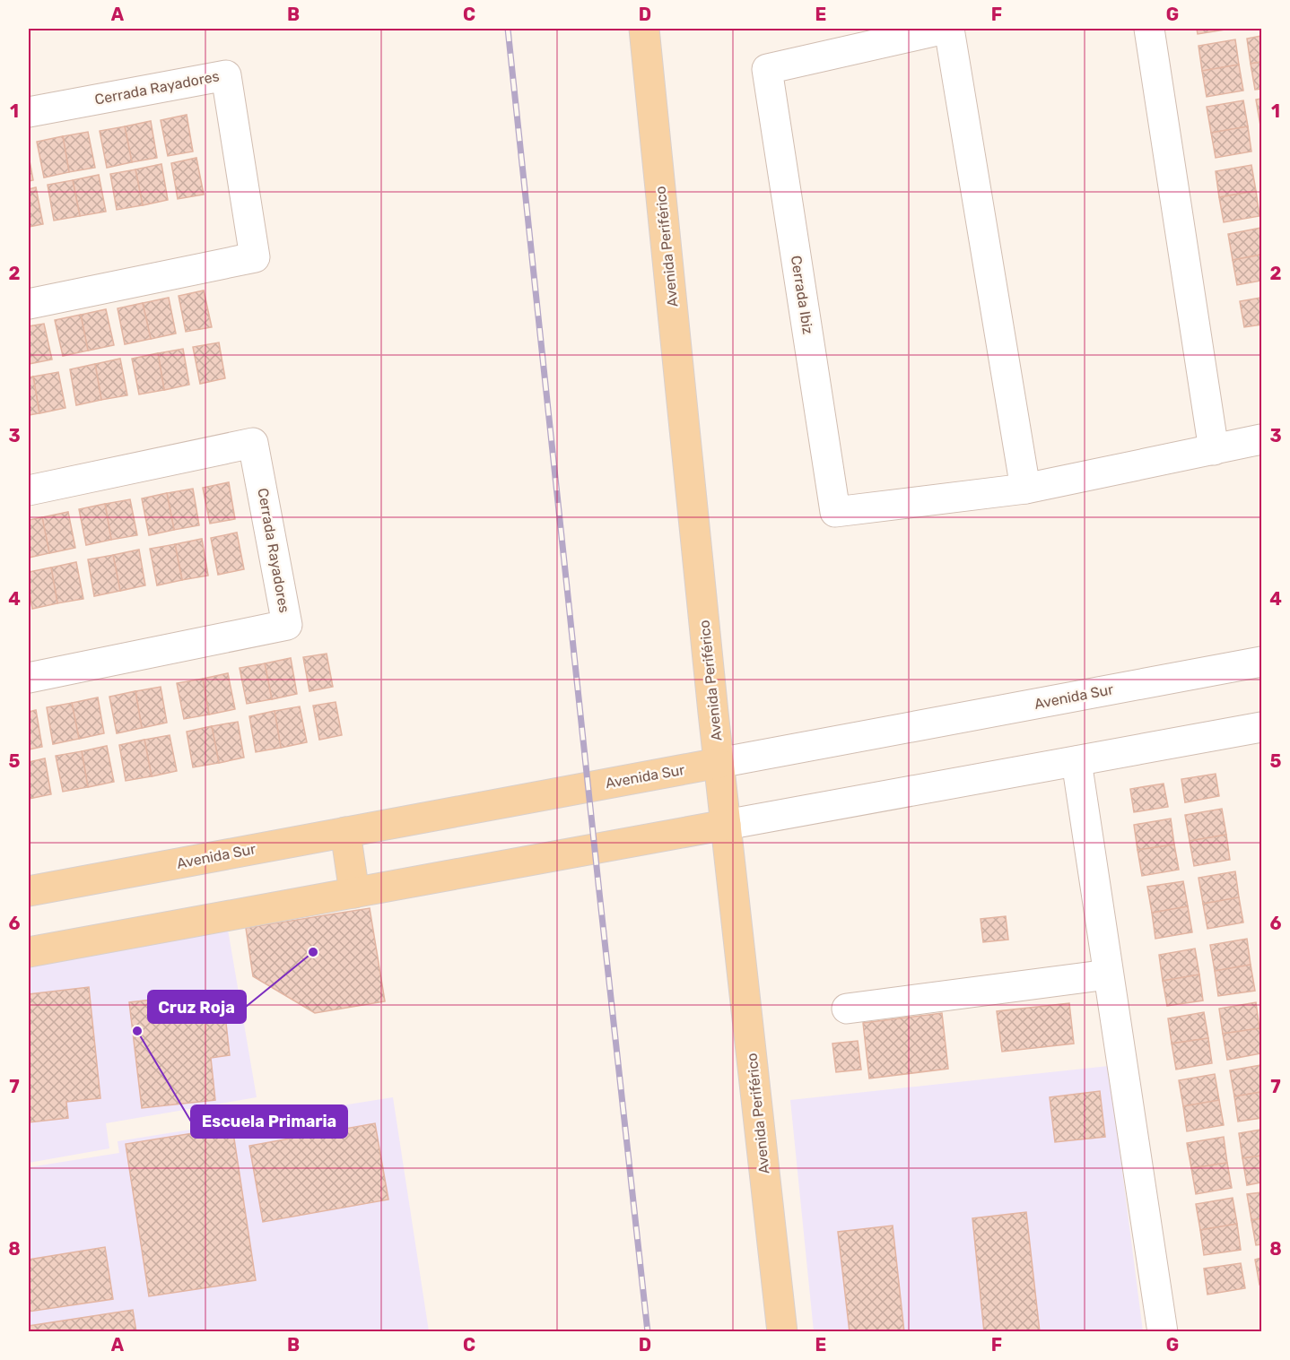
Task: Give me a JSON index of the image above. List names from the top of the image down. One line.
{"streets":{"main road":["Avenida Periférico","Avenida Sur"],"street":["Cerrada Rayadores","Cerrada Ibiz"]},"crossings":[["Avenida Periférico","Avenida Sur"]],"places":["Cruz Roja","Escuela Primaria"],"grid":{"columns":["A","B","C","D","E","F","G"],"rows":["1","2","3","4","5","6","7","8"]}}
